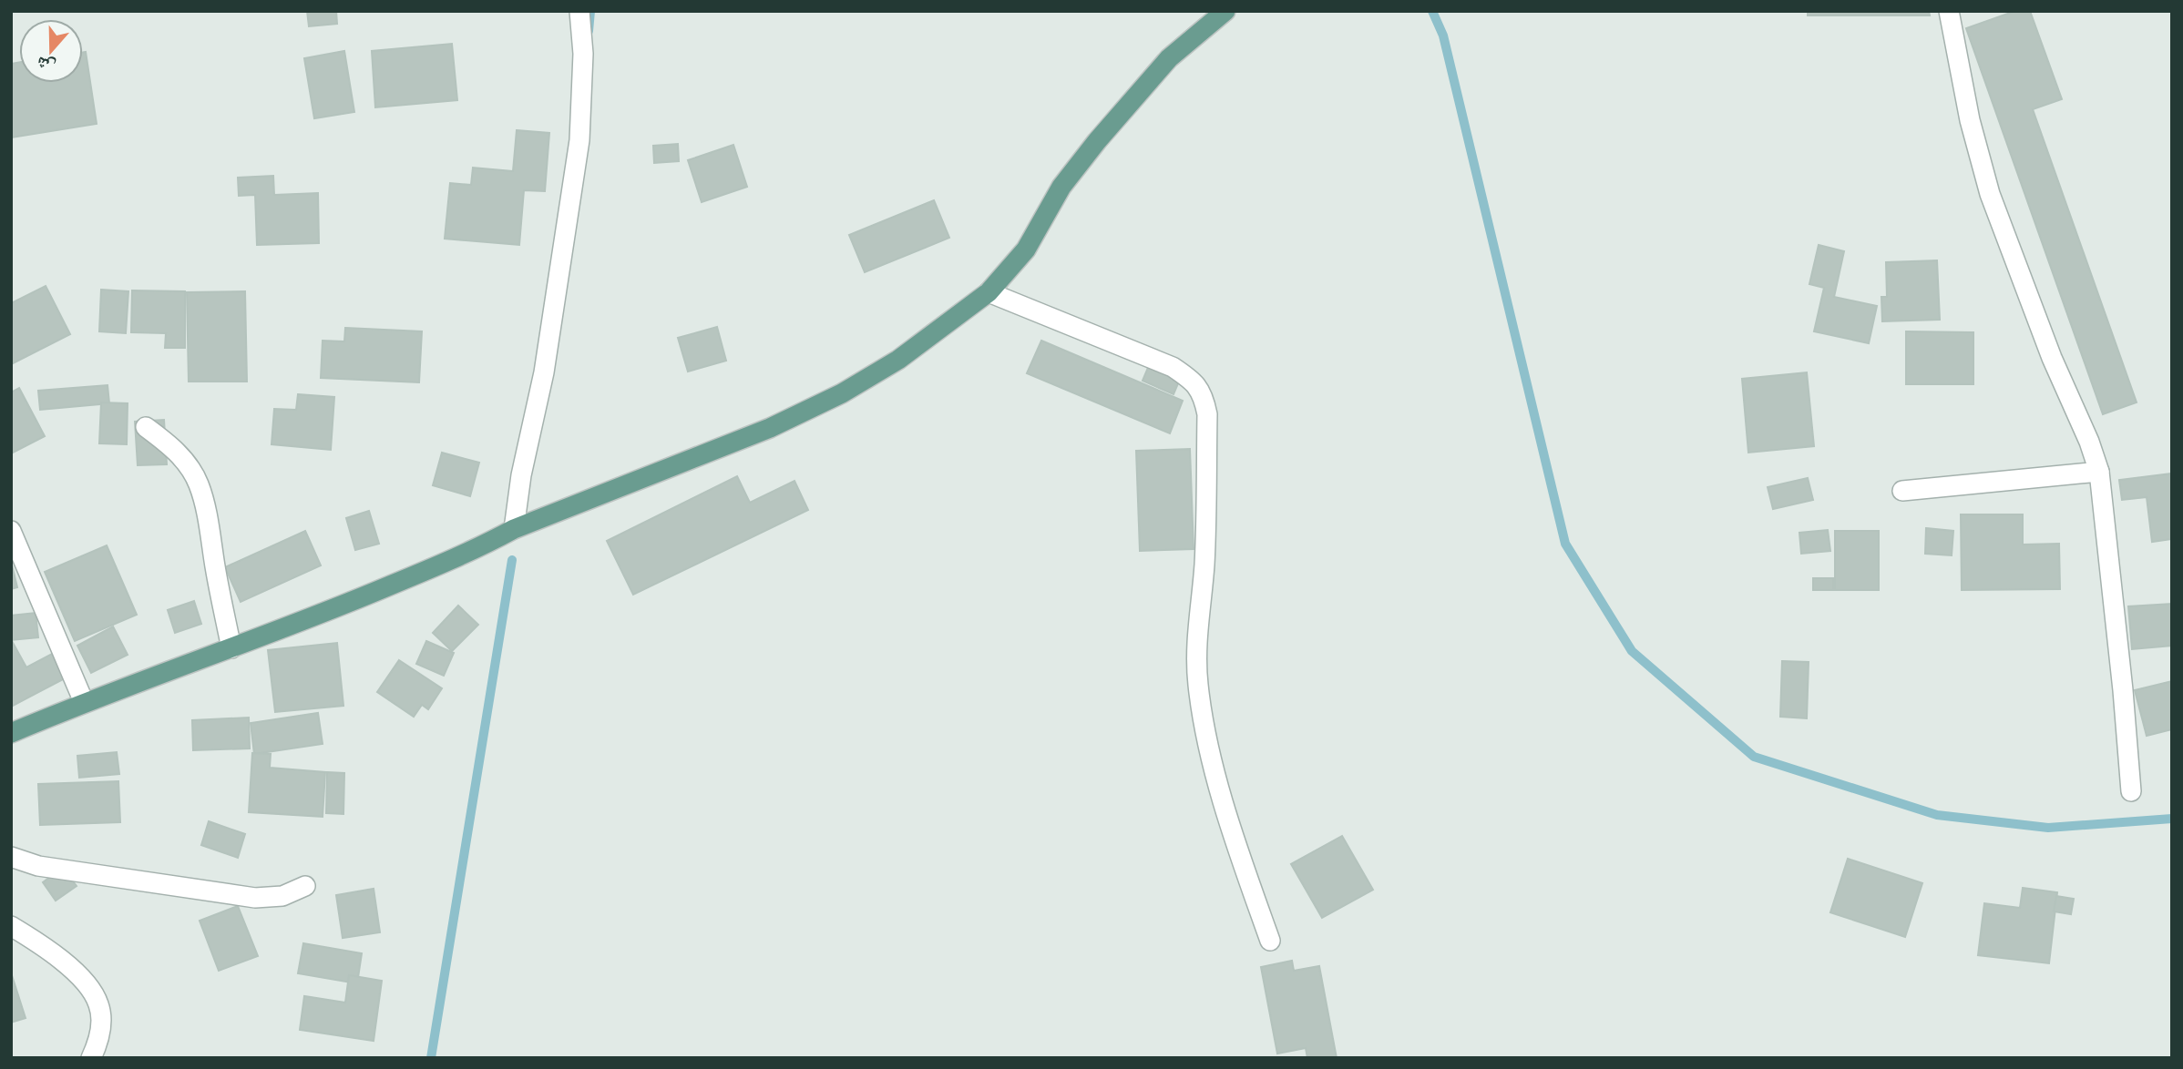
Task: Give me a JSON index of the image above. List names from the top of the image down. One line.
{"north":"bottom"}
